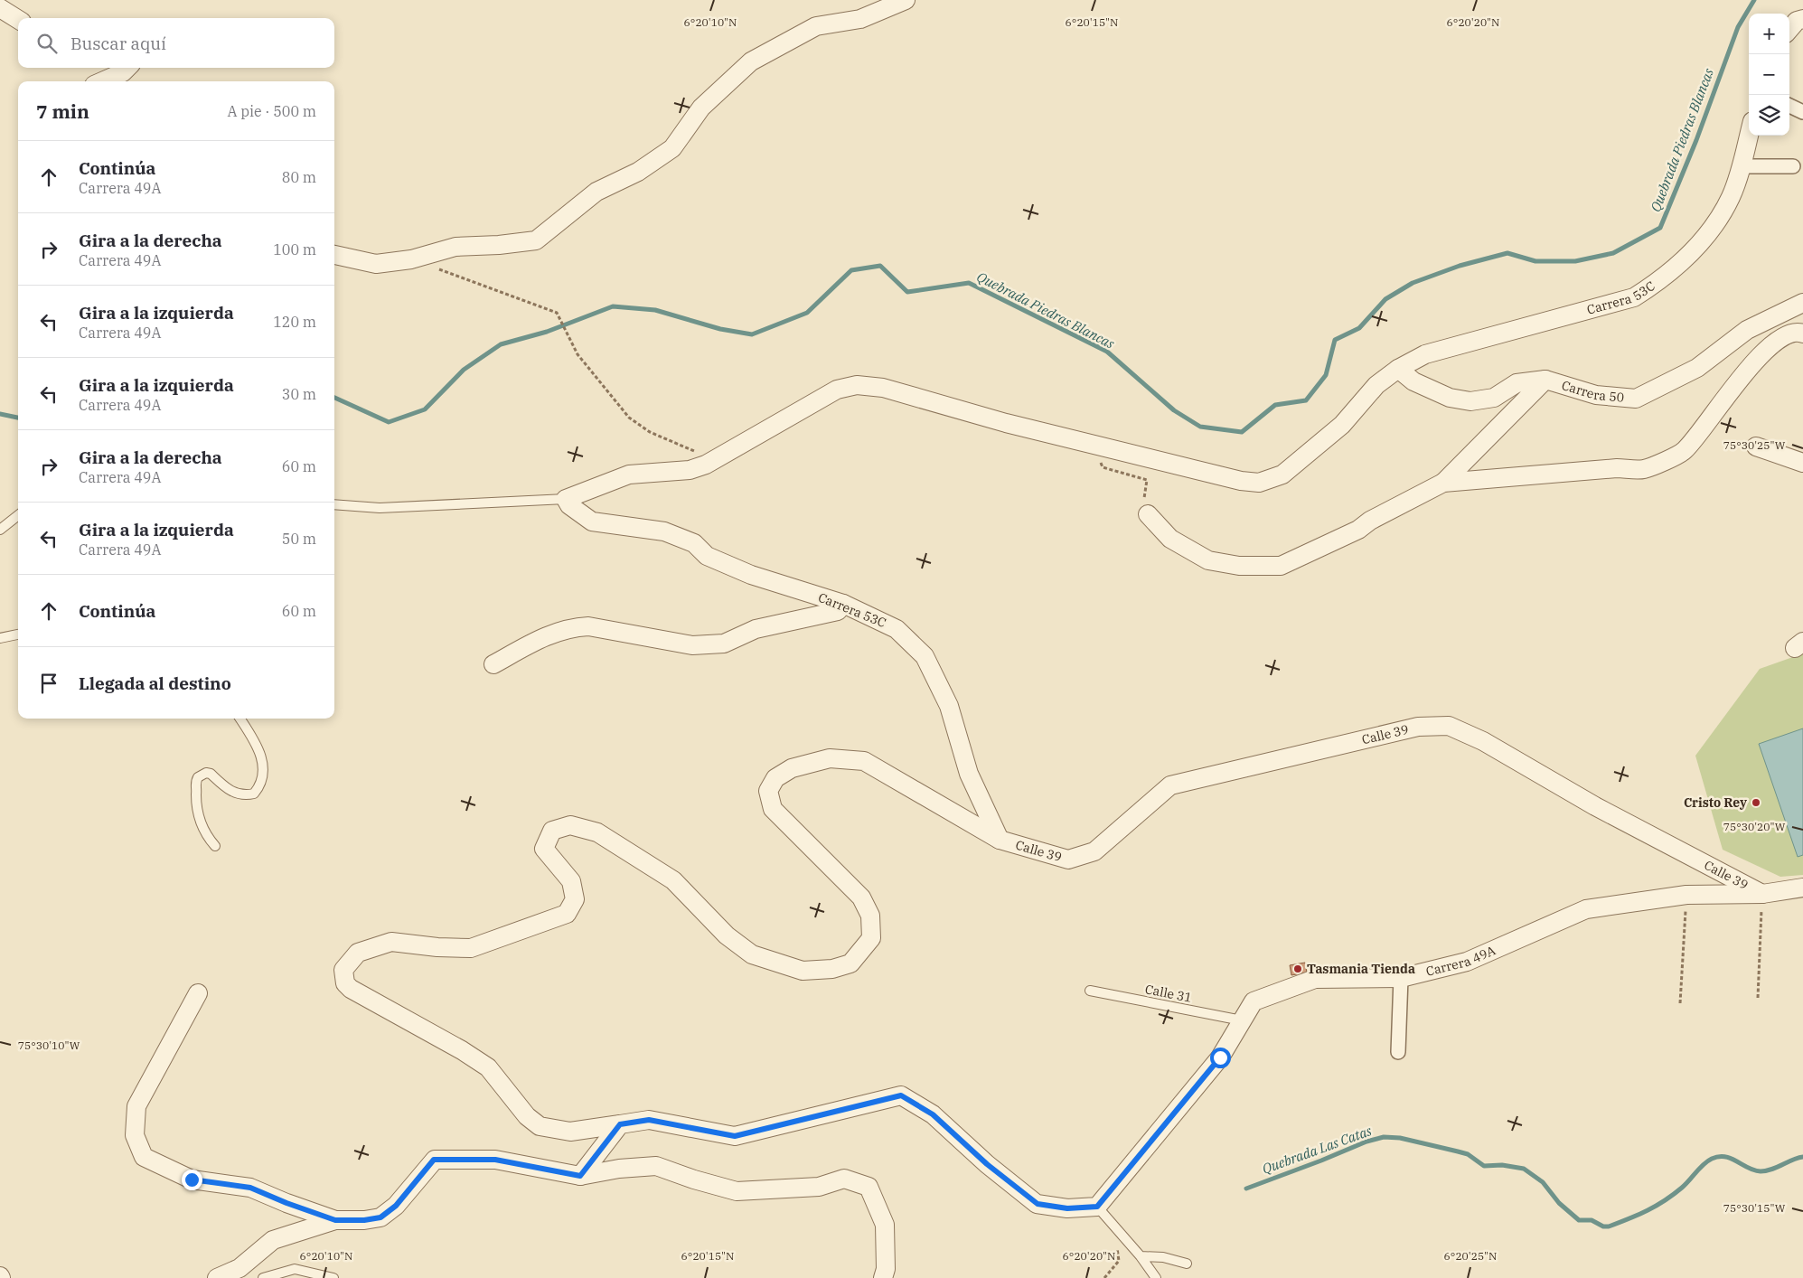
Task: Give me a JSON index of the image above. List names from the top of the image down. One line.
{"streets":{"street":["Carrera 53C","Carrera 50","Calle 39","Carrera 49A"],"lane":["Calle 31"]},"crossings":[["Carrera 53C","Carrera 50"],["Carrera 53C","Calle 39"],["Calle 39","Carrera 49A"],["Carrera 49A","Calle 31"]],"water":["Quebrada Piedras Blancas","Quebrada Las Catas"],"places":["Cristo Rey","Tasmania Tienda"],"page":{"map_buttons":["+","−"],"search":"Buscar aquí","heading":["7 min","A pie · 500 m"],"list":[["Continúa","Carrera 49A","80 m"],["Gira a la derecha","Carrera 49A","100 m"],["Gira a la izquierda","Carrera 49A","120 m"],["Gira a la izquierda","Carrera 49A","30 m"],["Gira a la derecha","Carrera 49A","60 m"],["Gira a la izquierda","Carrera 49A","50 m"],["Continúa","60 m"],"Llegada al destino"]},"coordinates":["6°20'10\"N","6°20'15\"N","6°20'20\"N","75°30'25\"W","75°30'20\"W","75°30'10\"W","75°30'15\"W","6°20'25\"N"]}
